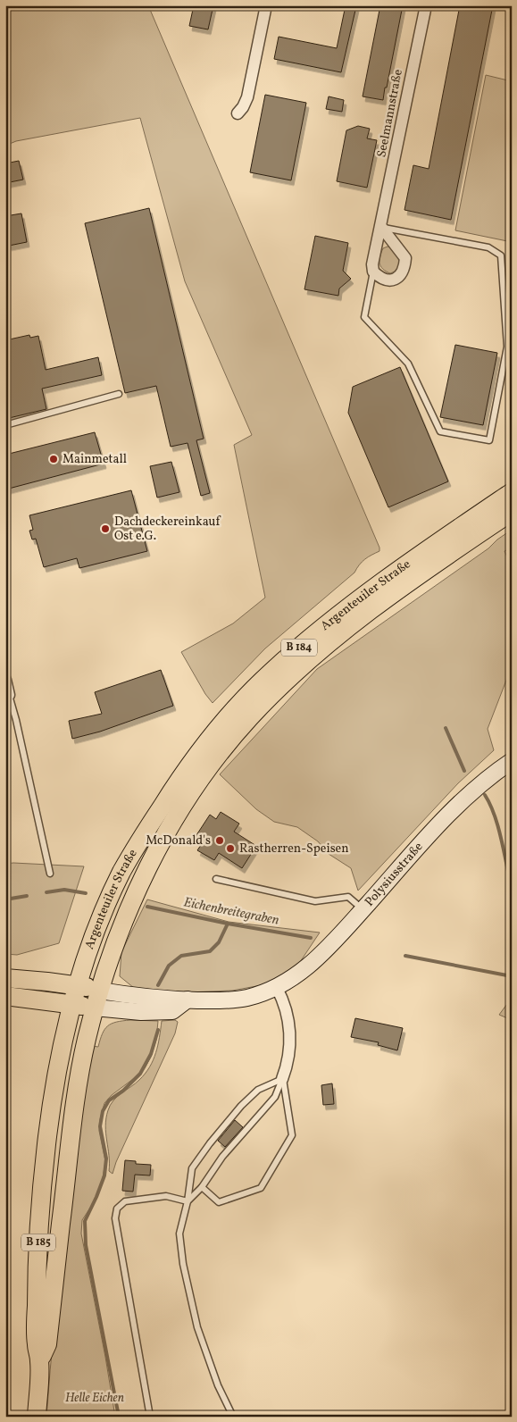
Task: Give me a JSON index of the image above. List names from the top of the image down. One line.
{"streets":{"main road":["Argenteuiler Straße","B 184","B 185"],"street":["Seelmannstraße","Polysiusstraße"]},"crossings":[["Argenteuiler Straße","Polysiusstraße"]],"water":["Eichenbreitegraben"],"parks":["Helle Eichen"],"places":["Mainmetall","Dachdeckereinkauf Ost e.G.","McDonald's","Rastherren-Speisen"]}
